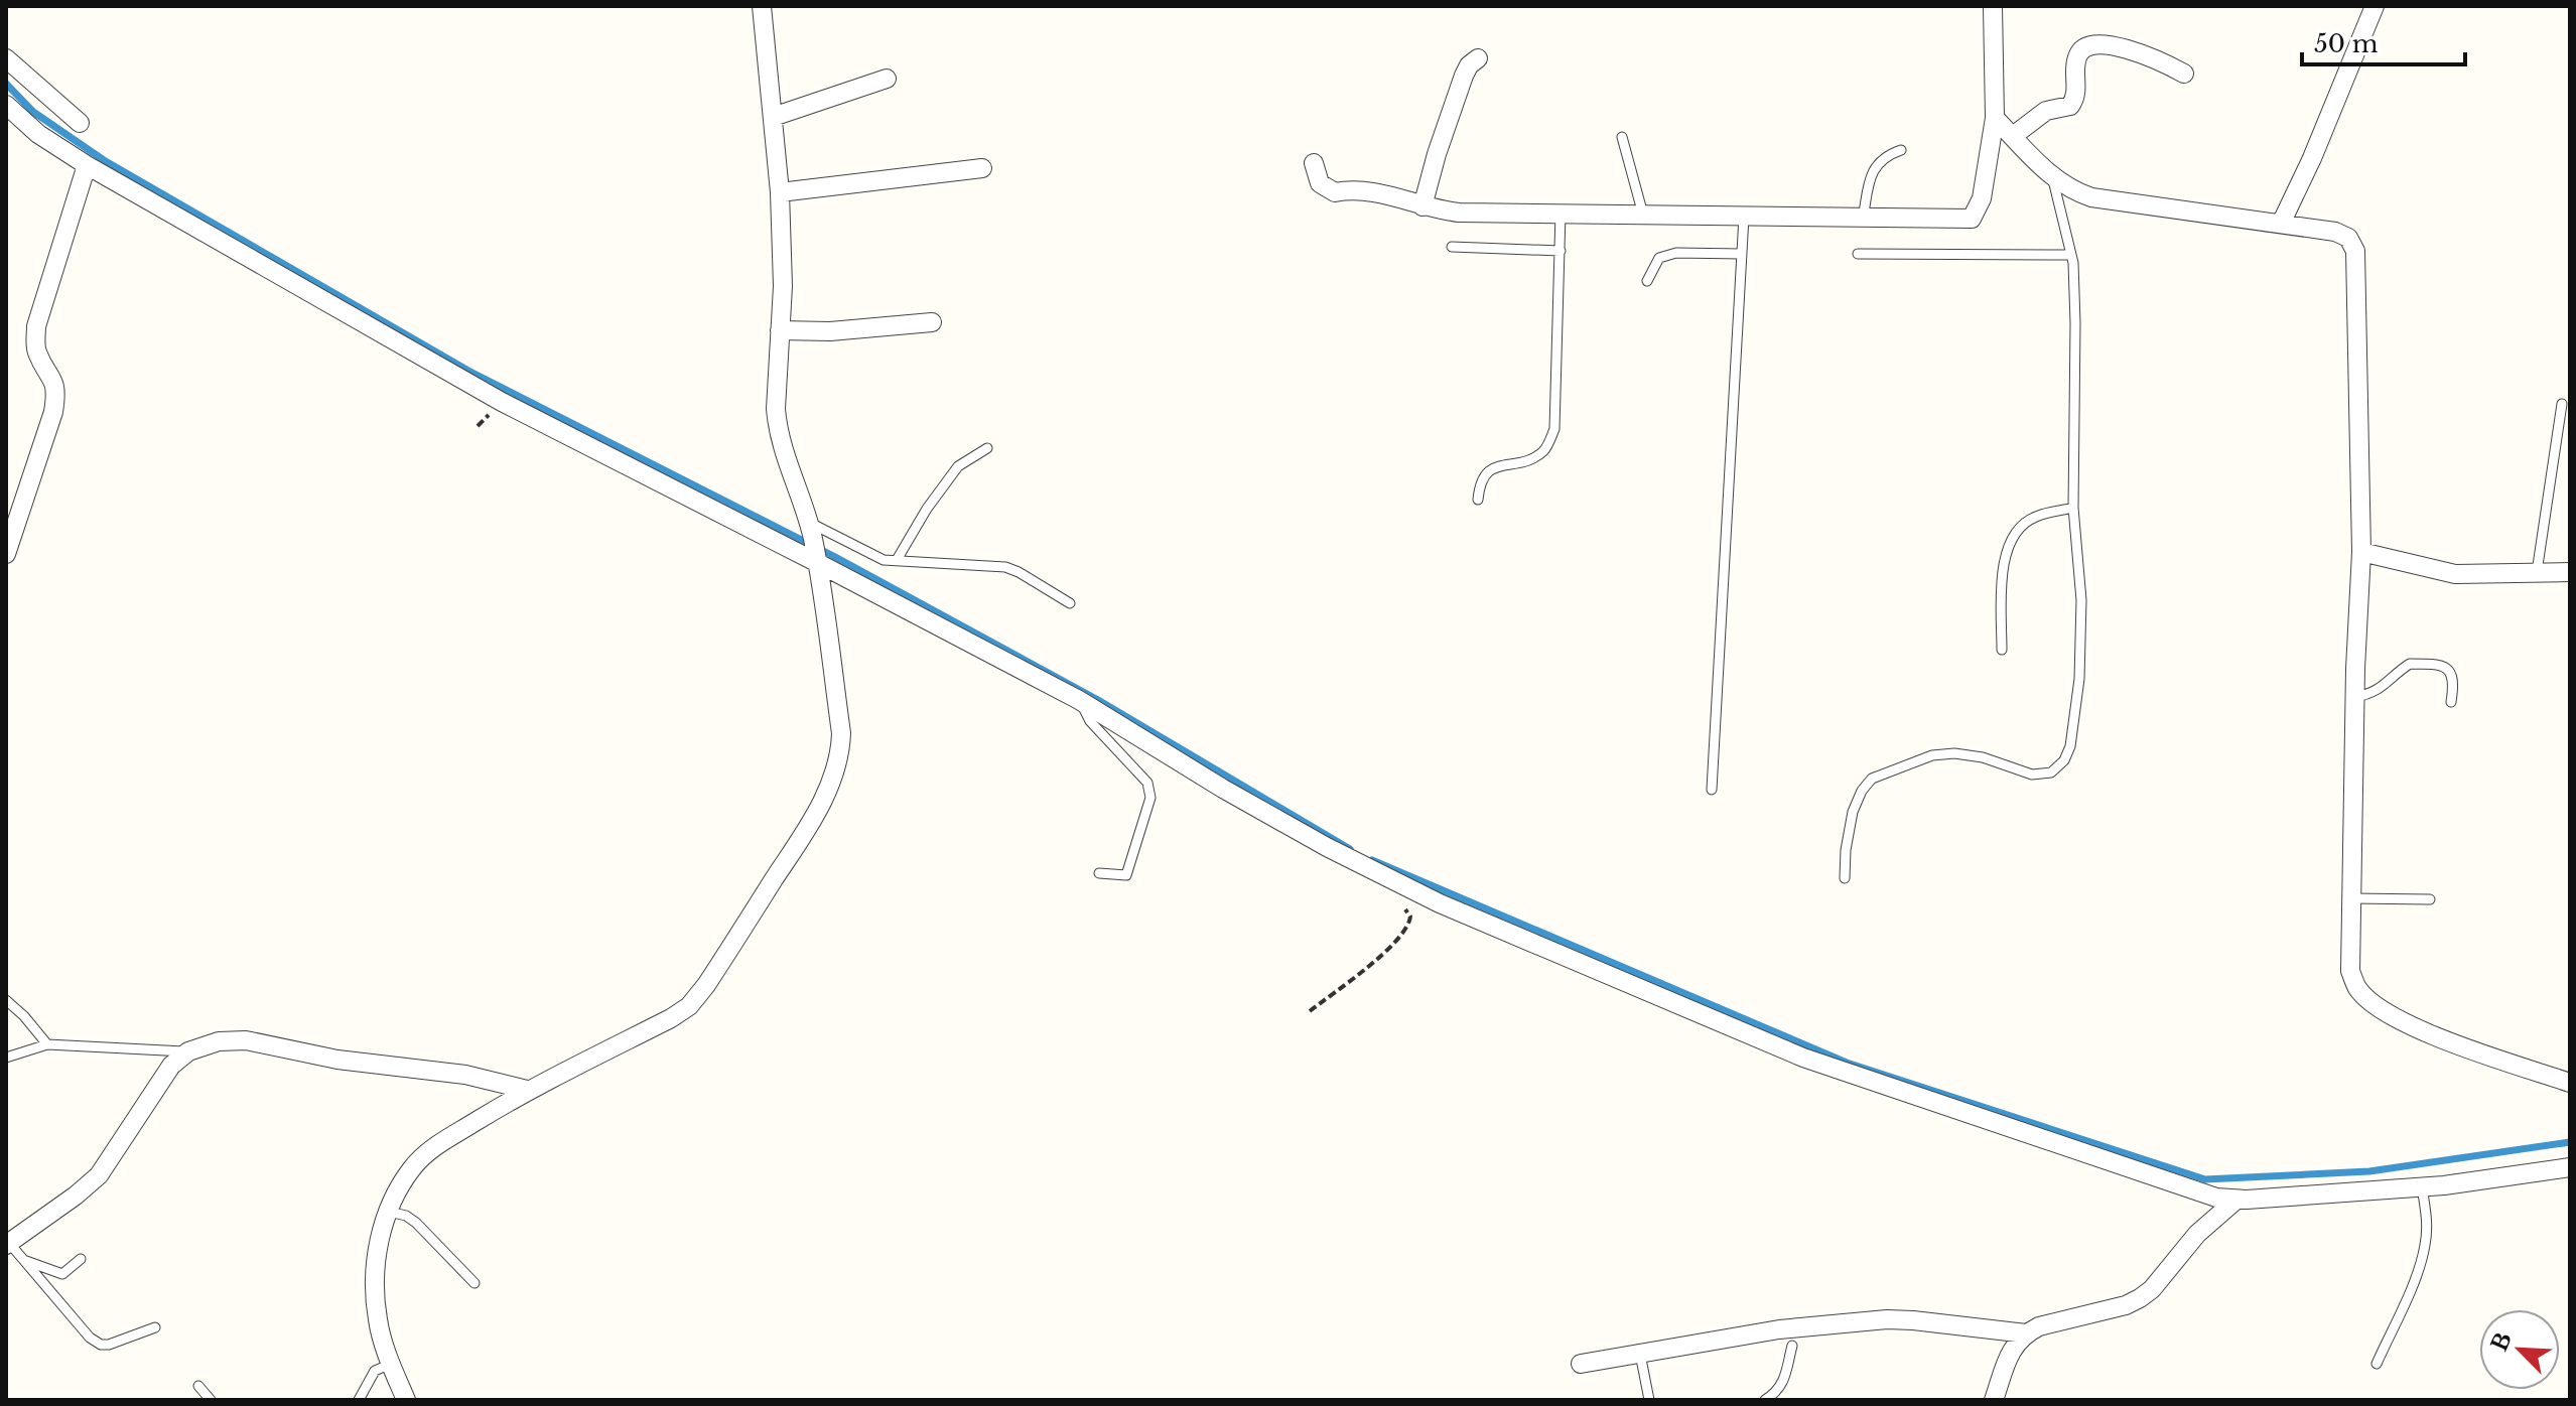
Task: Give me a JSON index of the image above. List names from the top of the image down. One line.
{"scale_bar":"50 m","north":"top left"}
